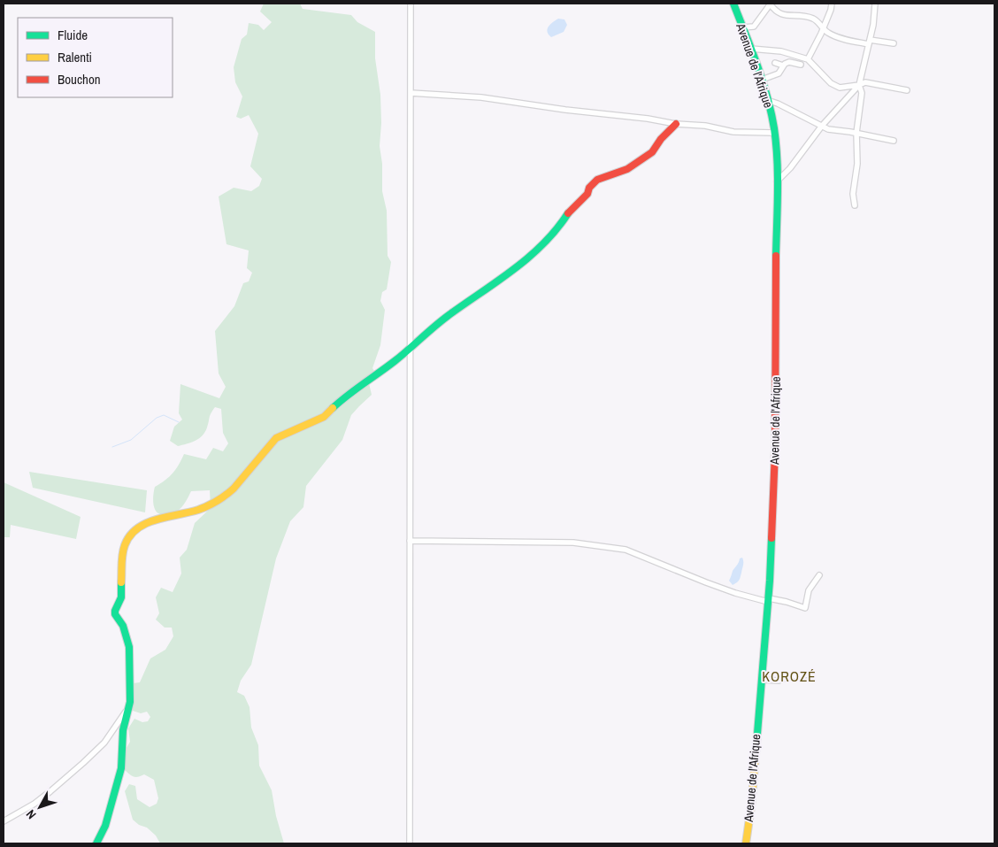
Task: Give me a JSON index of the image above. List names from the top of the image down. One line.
{"streets":{"street":["Avenue de l'Afrique"]},"districts":["KOROZÉ"],"legend":["Fluide","Ralenti","Bouchon"],"north":"bottom left"}
